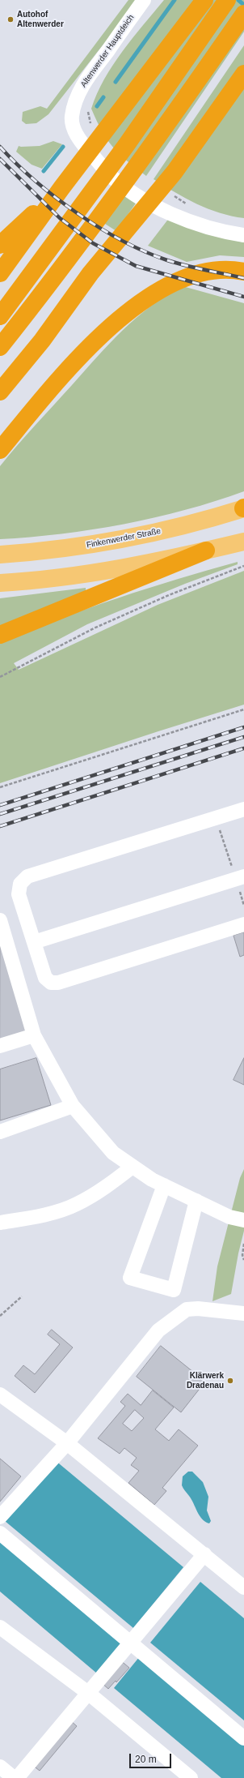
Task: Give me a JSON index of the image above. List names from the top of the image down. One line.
{"streets":{"main road":["Finkenwerder Straße"],"street":["Altenwerder Hauptdeich"]},"places":["Autohof Altenwerder","Klärwerk Dradenau"],"scale_bar":"20 m"}
